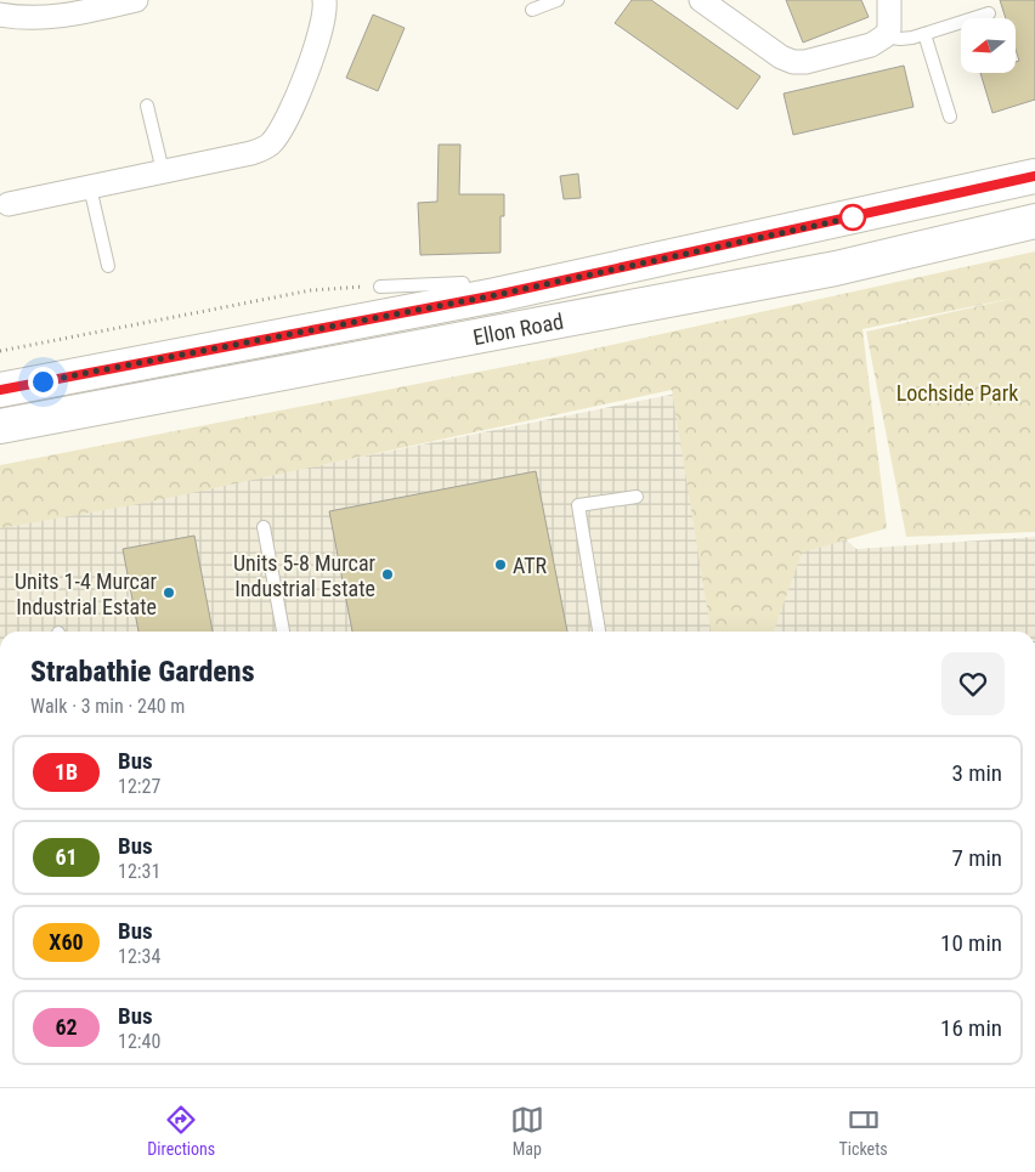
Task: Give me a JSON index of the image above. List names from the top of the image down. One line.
{"streets":{"main road":["Ellon Road"]},"parks":["Lochside Park"],"places":["ATR","Units 5-8 Murcar Industrial Estate","Units 1-4 Murcar Industrial Estate"],"lines":["bus line 1B"],"north":"left","page":{"heading":["Strabathie Gardens","Walk · 3 min · 240 m"],"list":[{"mark":"1B","name":"Bus","note":"12:27","value":"3 min"},{"mark":"61","name":"Bus","note":"12:31","value":"7 min"},{"mark":"X60","name":"Bus","note":"12:34","value":"10 min"},{"mark":"62","name":"Bus","note":"12:40","value":"16 min"}],"tabs":["Directions","Map","Tickets"]}}
